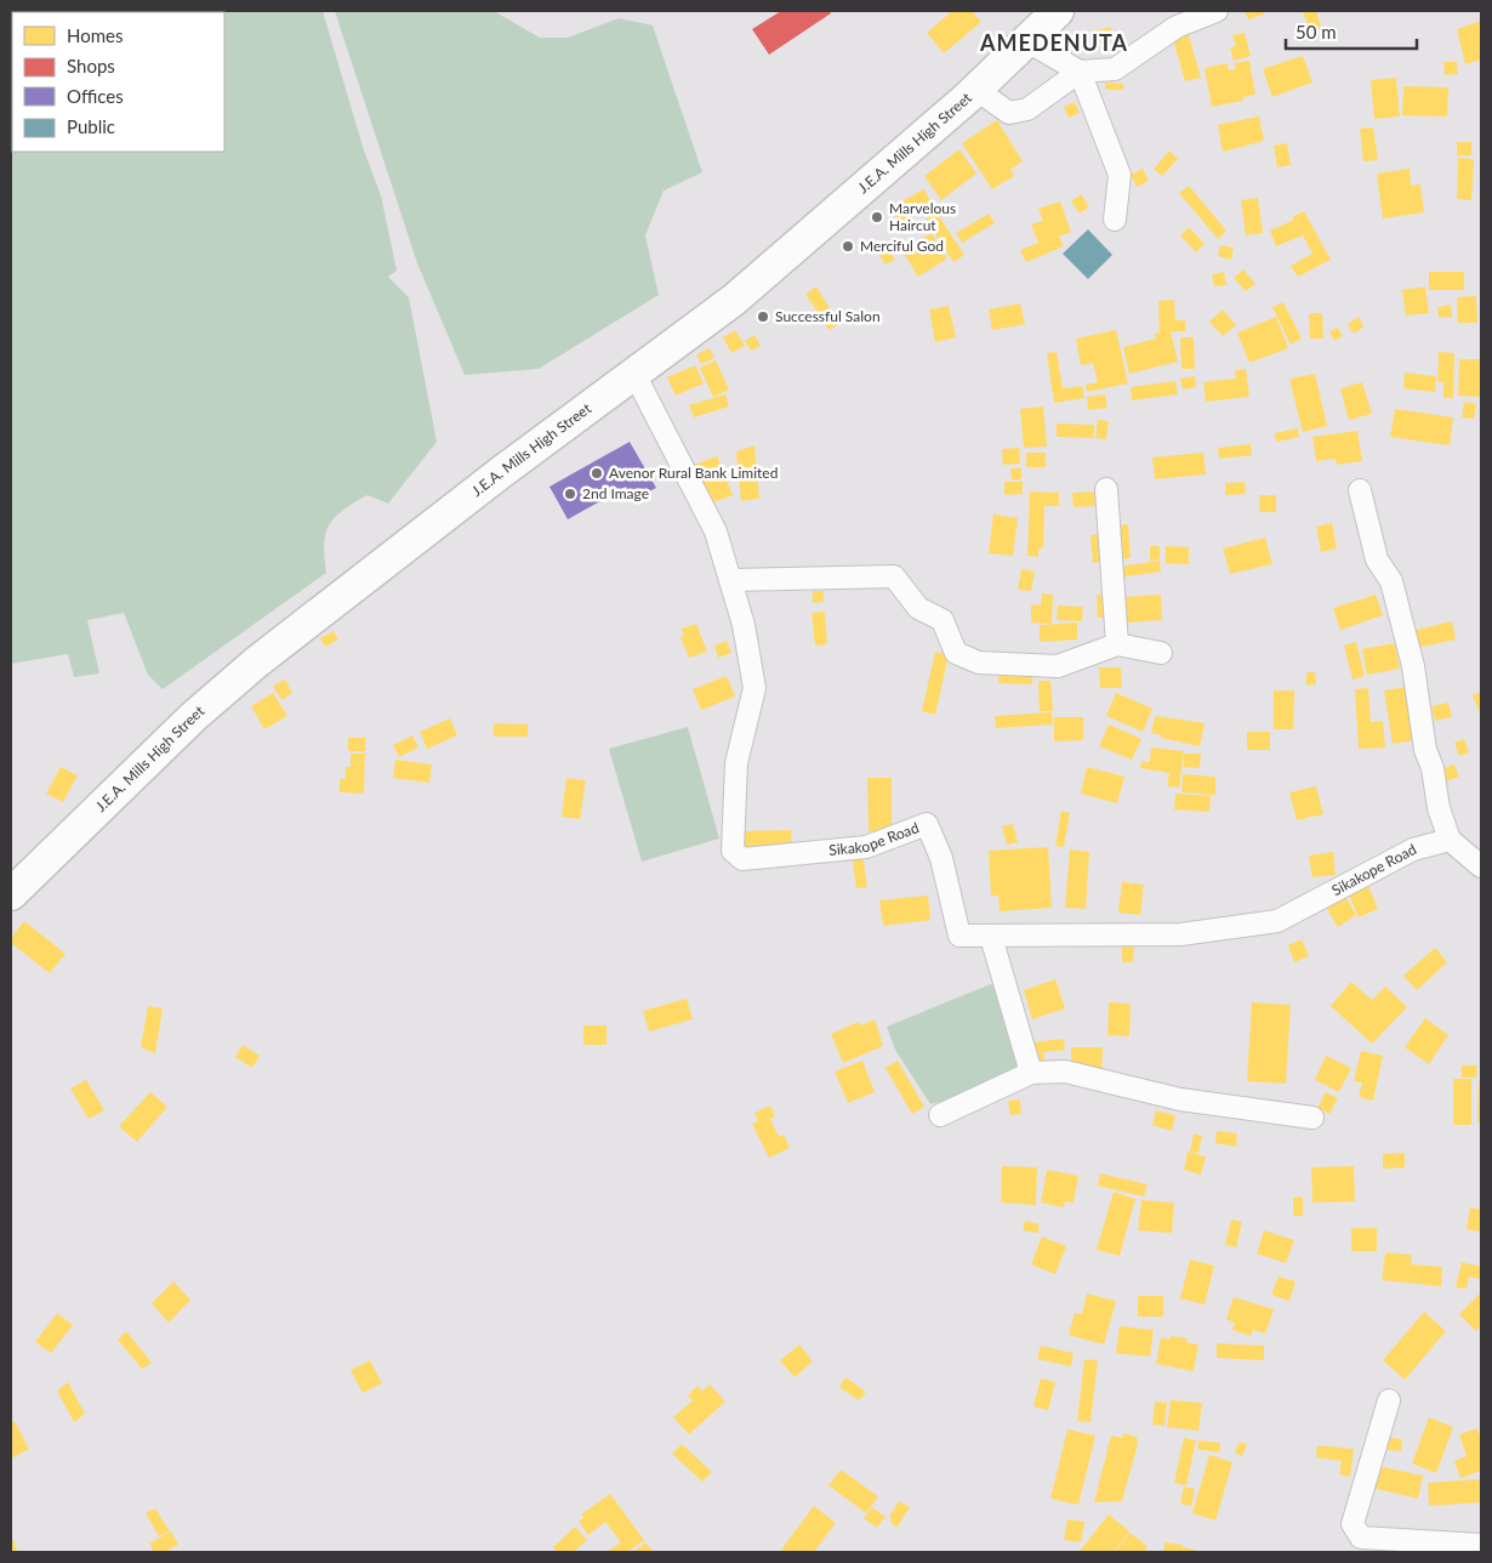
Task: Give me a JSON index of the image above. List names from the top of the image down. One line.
{"streets":{"highway":["J.E.A. Mills High Street"],"street":["Sikakope Road"]},"crossings":[["J.E.A. Mills High Street","Sikakope Road"]],"districts":["AMEDENUTA"],"places":["Marvelous Haircut","Merciful God","Successful Salon","Avenor Rural Bank Limited","2nd Image"],"legend":["Homes","Shops","Offices","Public"],"scale_bar":"50 m"}
